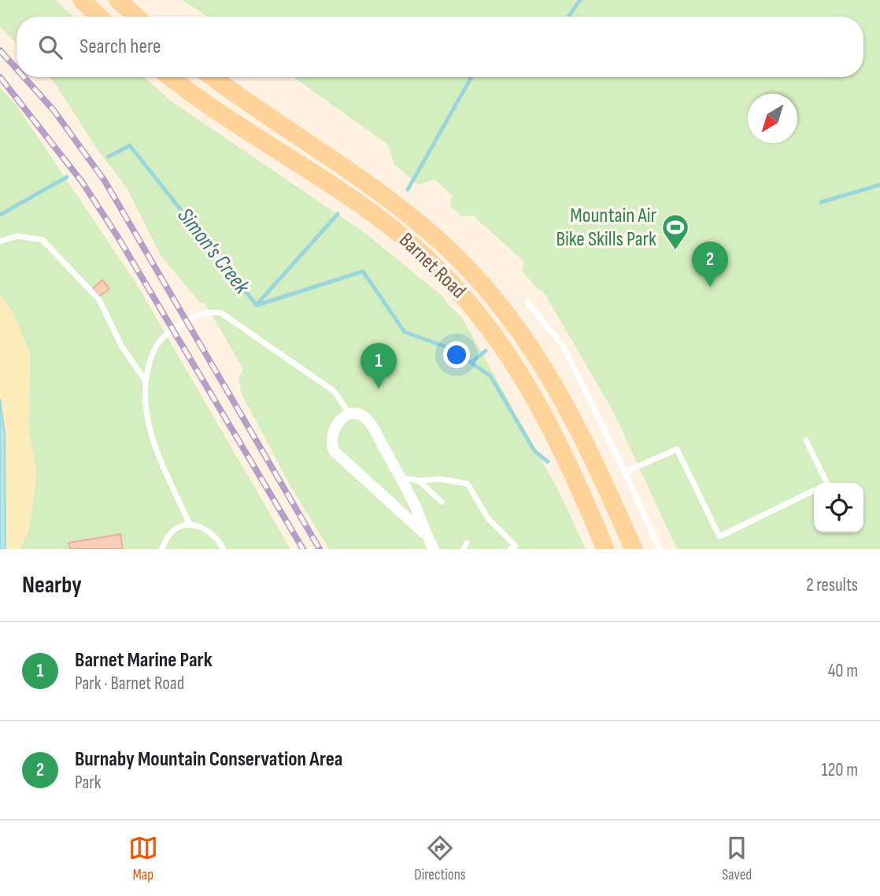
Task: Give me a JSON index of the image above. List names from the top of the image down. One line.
{"streets":{"main road":["Barnet Road"]},"water":["Simon's Creek"],"places":{"sports":["Mountain Air Bike Skills Park"]},"north":"bottom left","page":{"search":"Search here","pins":["2","1"],"heading":["Nearby","2 results"],"list":[{"mark":"1","name":"Barnet Marine Park","note":"Park · Barnet Road","value":"40 m"},{"mark":"2","name":"Burnaby Mountain Conservation Area","note":"Park","value":"120 m"}],"nav":["Map","Directions","Saved"]}}
